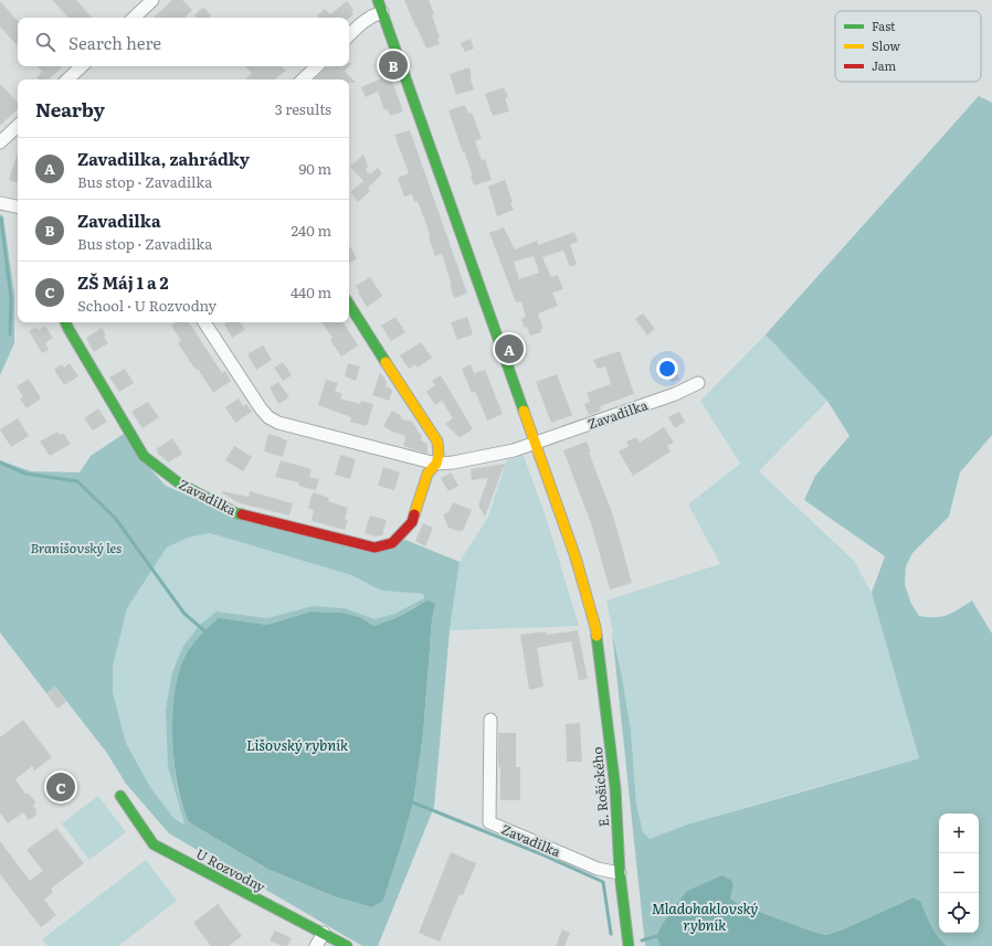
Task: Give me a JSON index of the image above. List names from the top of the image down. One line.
{"streets":{"street":["Zavadilka","E. Rošického","U Rozvodny"]},"crossings":[["Zavadilka","E. Rošického"]],"water":["Lišovský rybník","Mladohaklovský rybník"],"parks":["Branišovský les"],"legend":["Fast","Slow","Jam"],"page":{"search":"Search here","pins":["B","A","C"],"heading":["Nearby","3 results"],"list":[{"mark":"A","name":"Zavadilka, zahrádky","note":"Bus stop · Zavadilka","value":"90 m"},{"mark":"B","name":"Zavadilka","note":"Bus stop · Zavadilka","value":"240 m"},{"mark":"C","name":"ZŠ Máj 1 a 2","note":"School · U Rozvodny","value":"440 m"}],"map_buttons":["+","−"]}}
